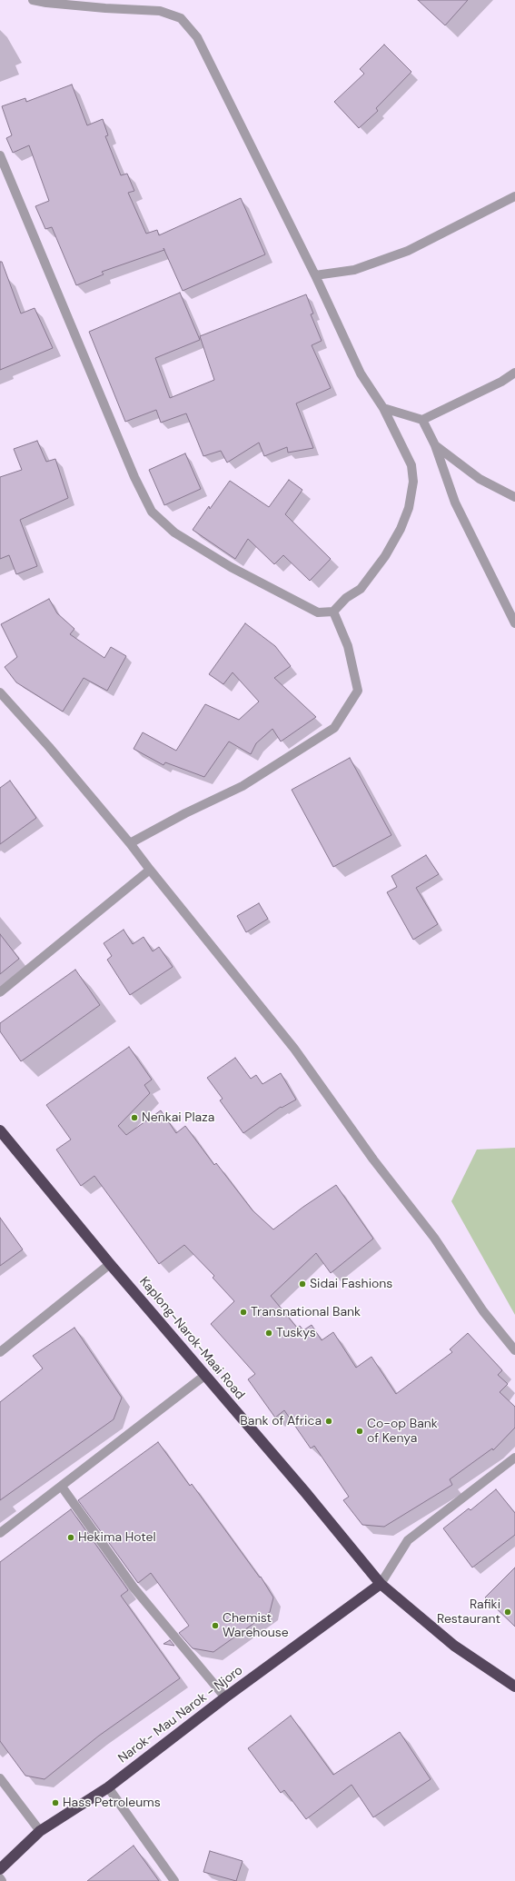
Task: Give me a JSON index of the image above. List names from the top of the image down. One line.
{"streets":{"highway":["Kaplong-Narok-Maai Road","Narok- Mau Narok - Njoro"]},"crossings":[["Kaplong-Narok-Maai Road","Narok- Mau Narok - Njoro"]],"places":["Nenkai Plaza","Sidai Fashions","Transnational Bank","Tuskys","Bank of Africa","Co-op Bank of Kenya","Hekima Hotel","Rafiki Restaurant","Chemist Warehouse","Hass Petroleums"]}
